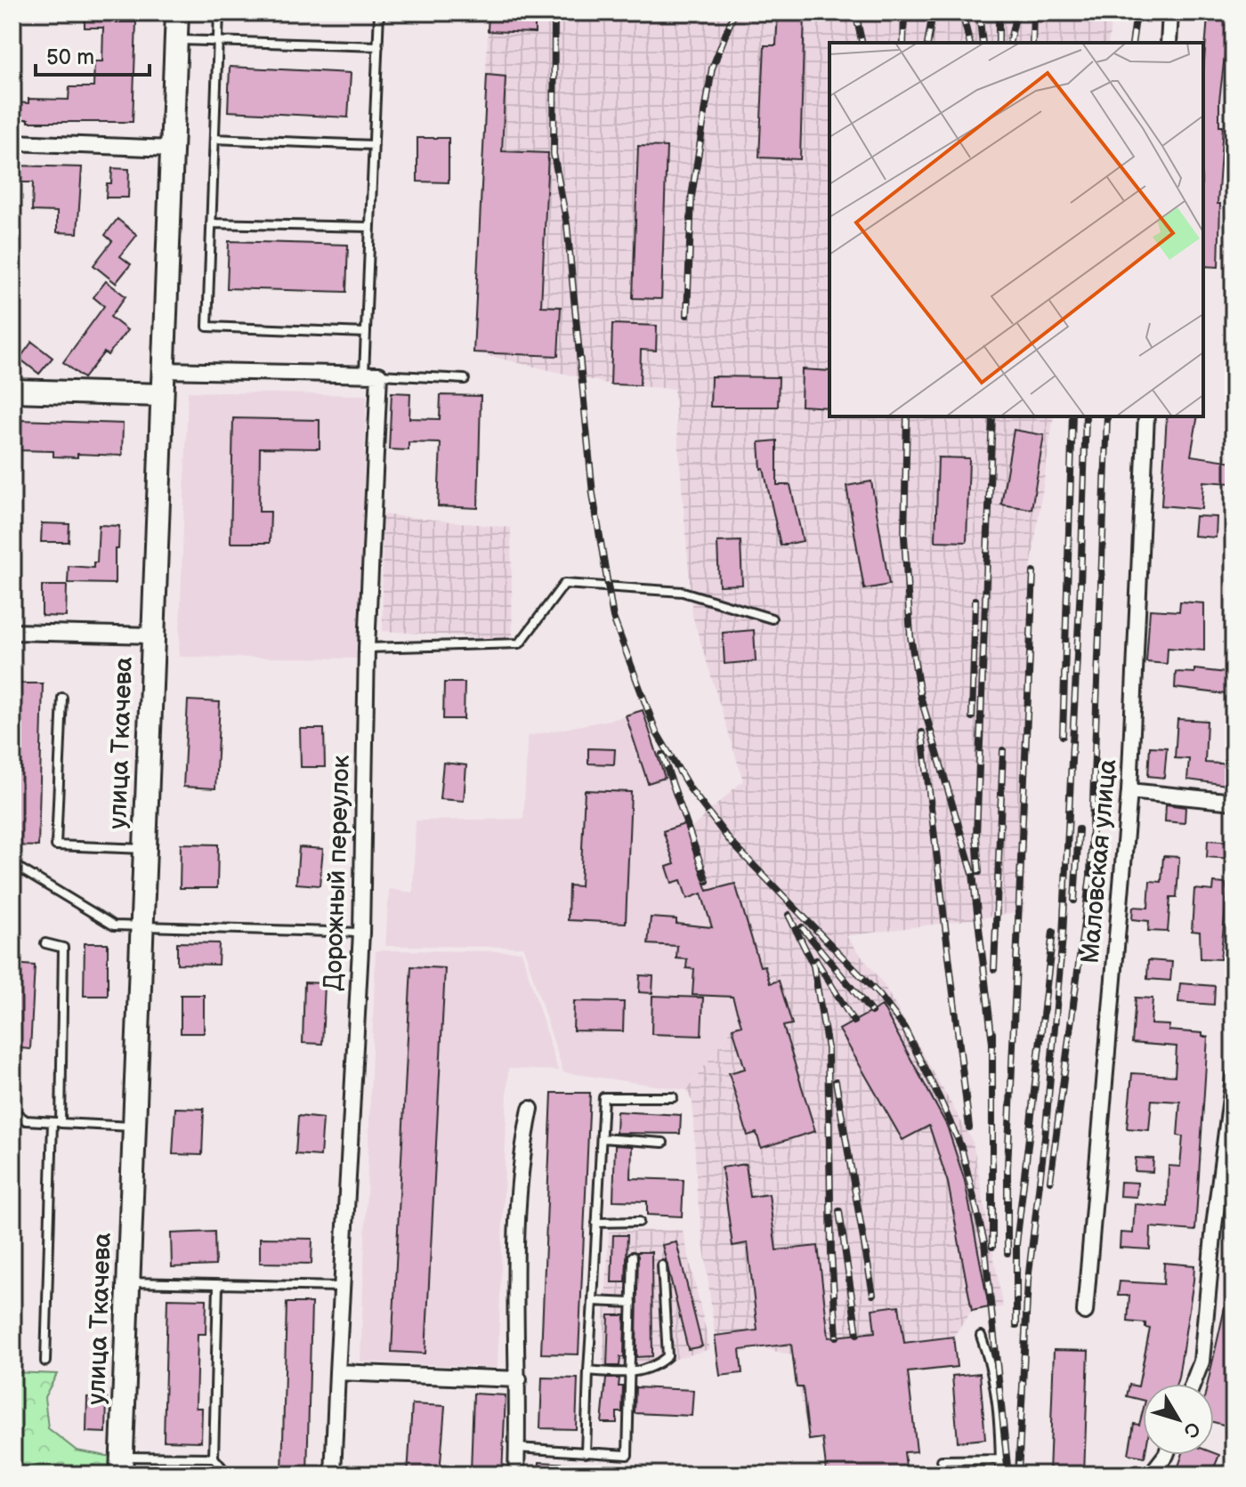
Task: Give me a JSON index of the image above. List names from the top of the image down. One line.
{"streets":{"street":["улица Ткачева","Маловская улица","Дорожный переулок"]},"scale_bar":"50 m","north":"bottom right"}
